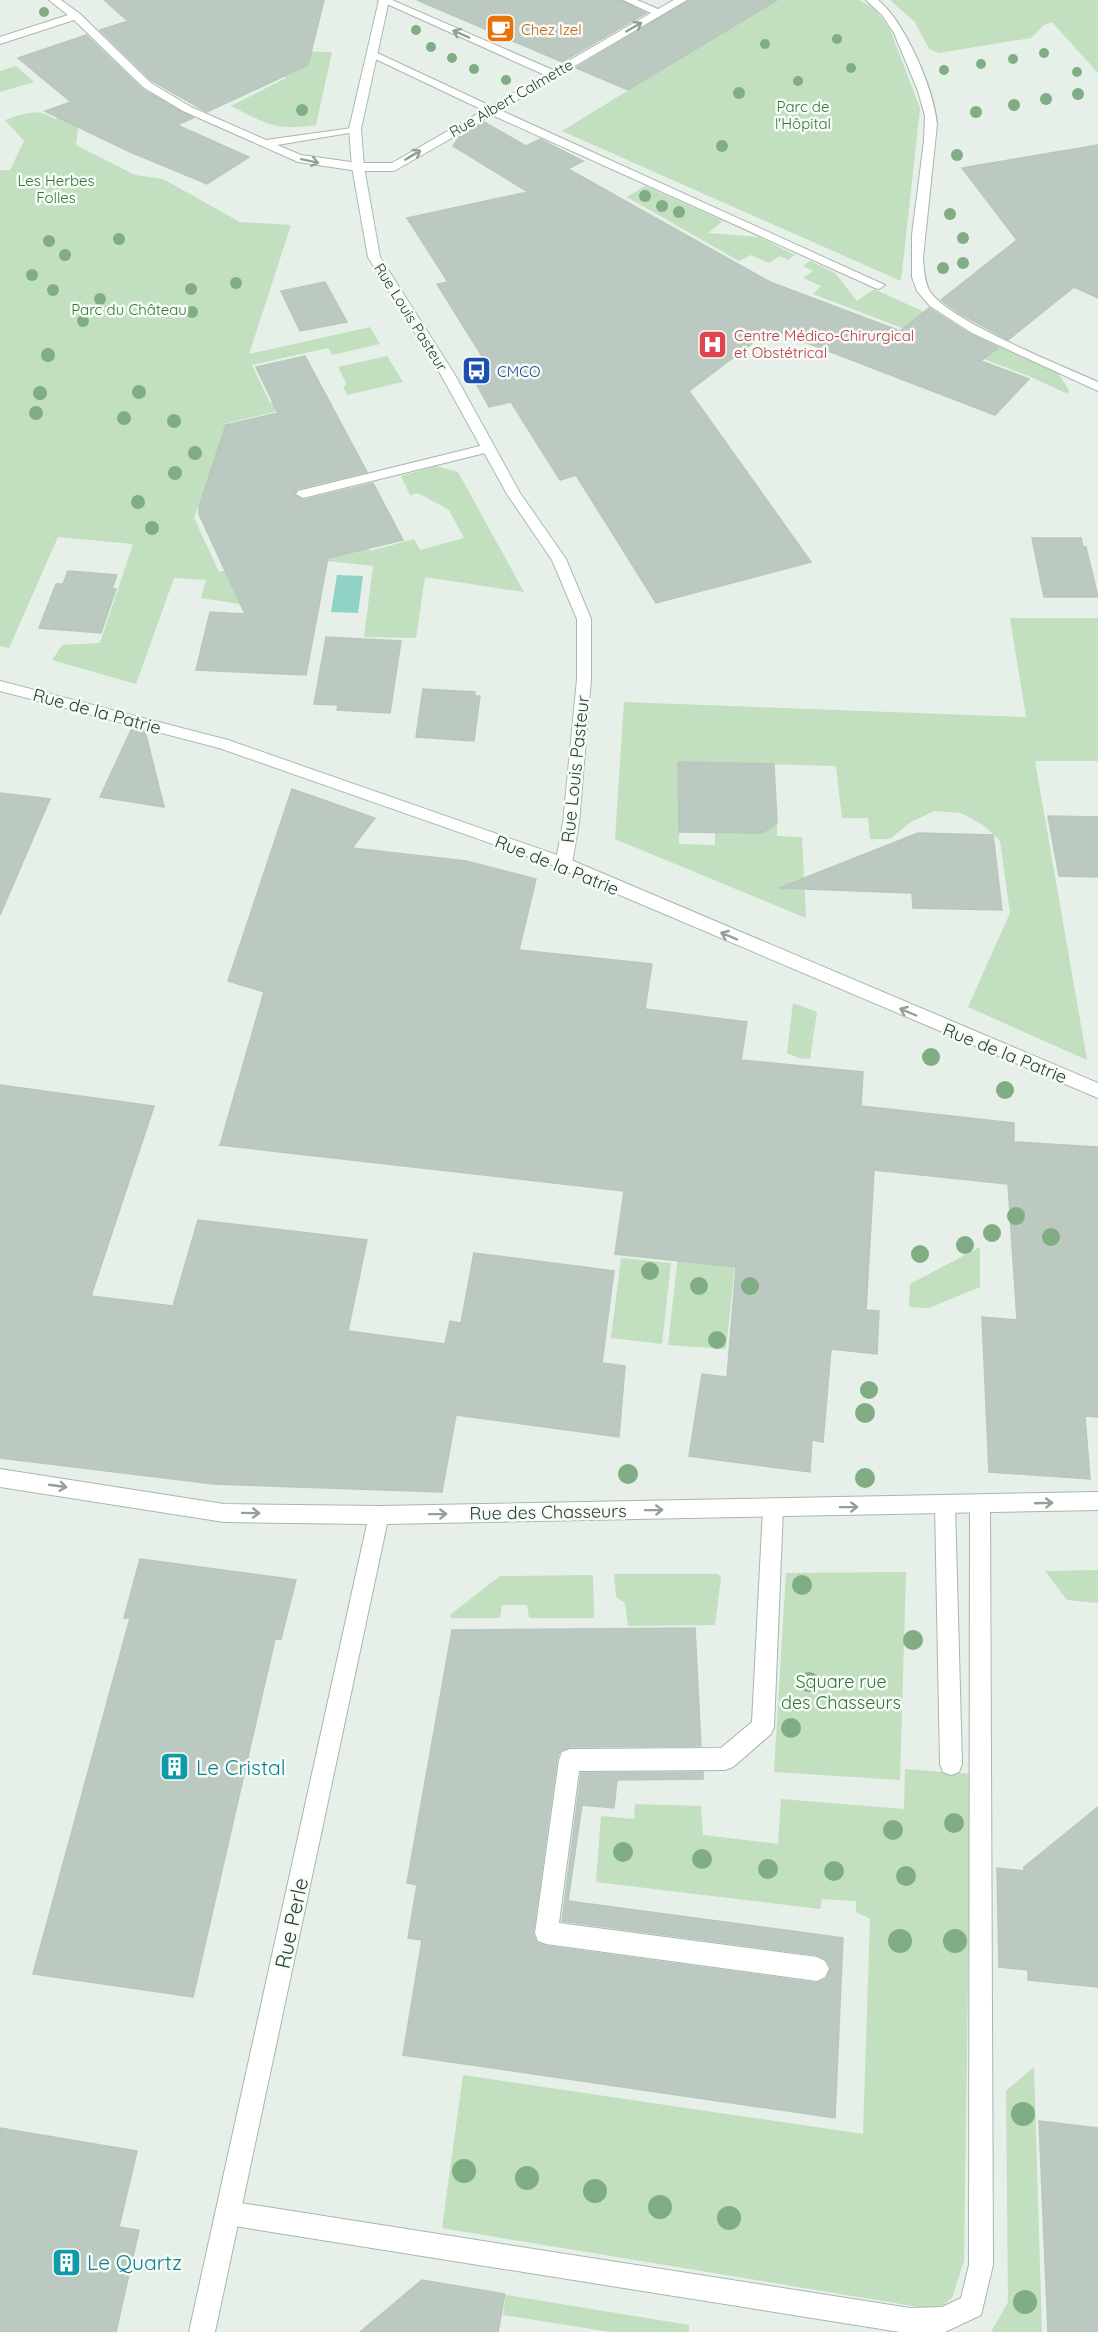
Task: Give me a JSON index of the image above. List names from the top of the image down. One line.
{"streets":{"street":["Rue Albert Calmette","Rue Louis Pasteur","Rue de la Patrie","Rue des Chasseurs","Rue Perle"]},"crossings":[["Rue Albert Calmette","Rue Louis Pasteur"],["Rue Louis Pasteur","Rue de la Patrie"],["Rue des Chasseurs","Rue Perle"]],"one_way":["Rue Albert Calmette","Rue de la Patrie","Rue des Chasseurs"],"parks":["Parc de l'Hôpital","Les Herbes Folles","Parc du Château","Square rue des Chasseurs"],"places":{"cafe":["Chez Izel"],"hospital":["Centre Médico-Chirurgical et Obstétrical"],"bus stop":["CMCO"],"building":["Le Cristal","Le Quartz"]}}
